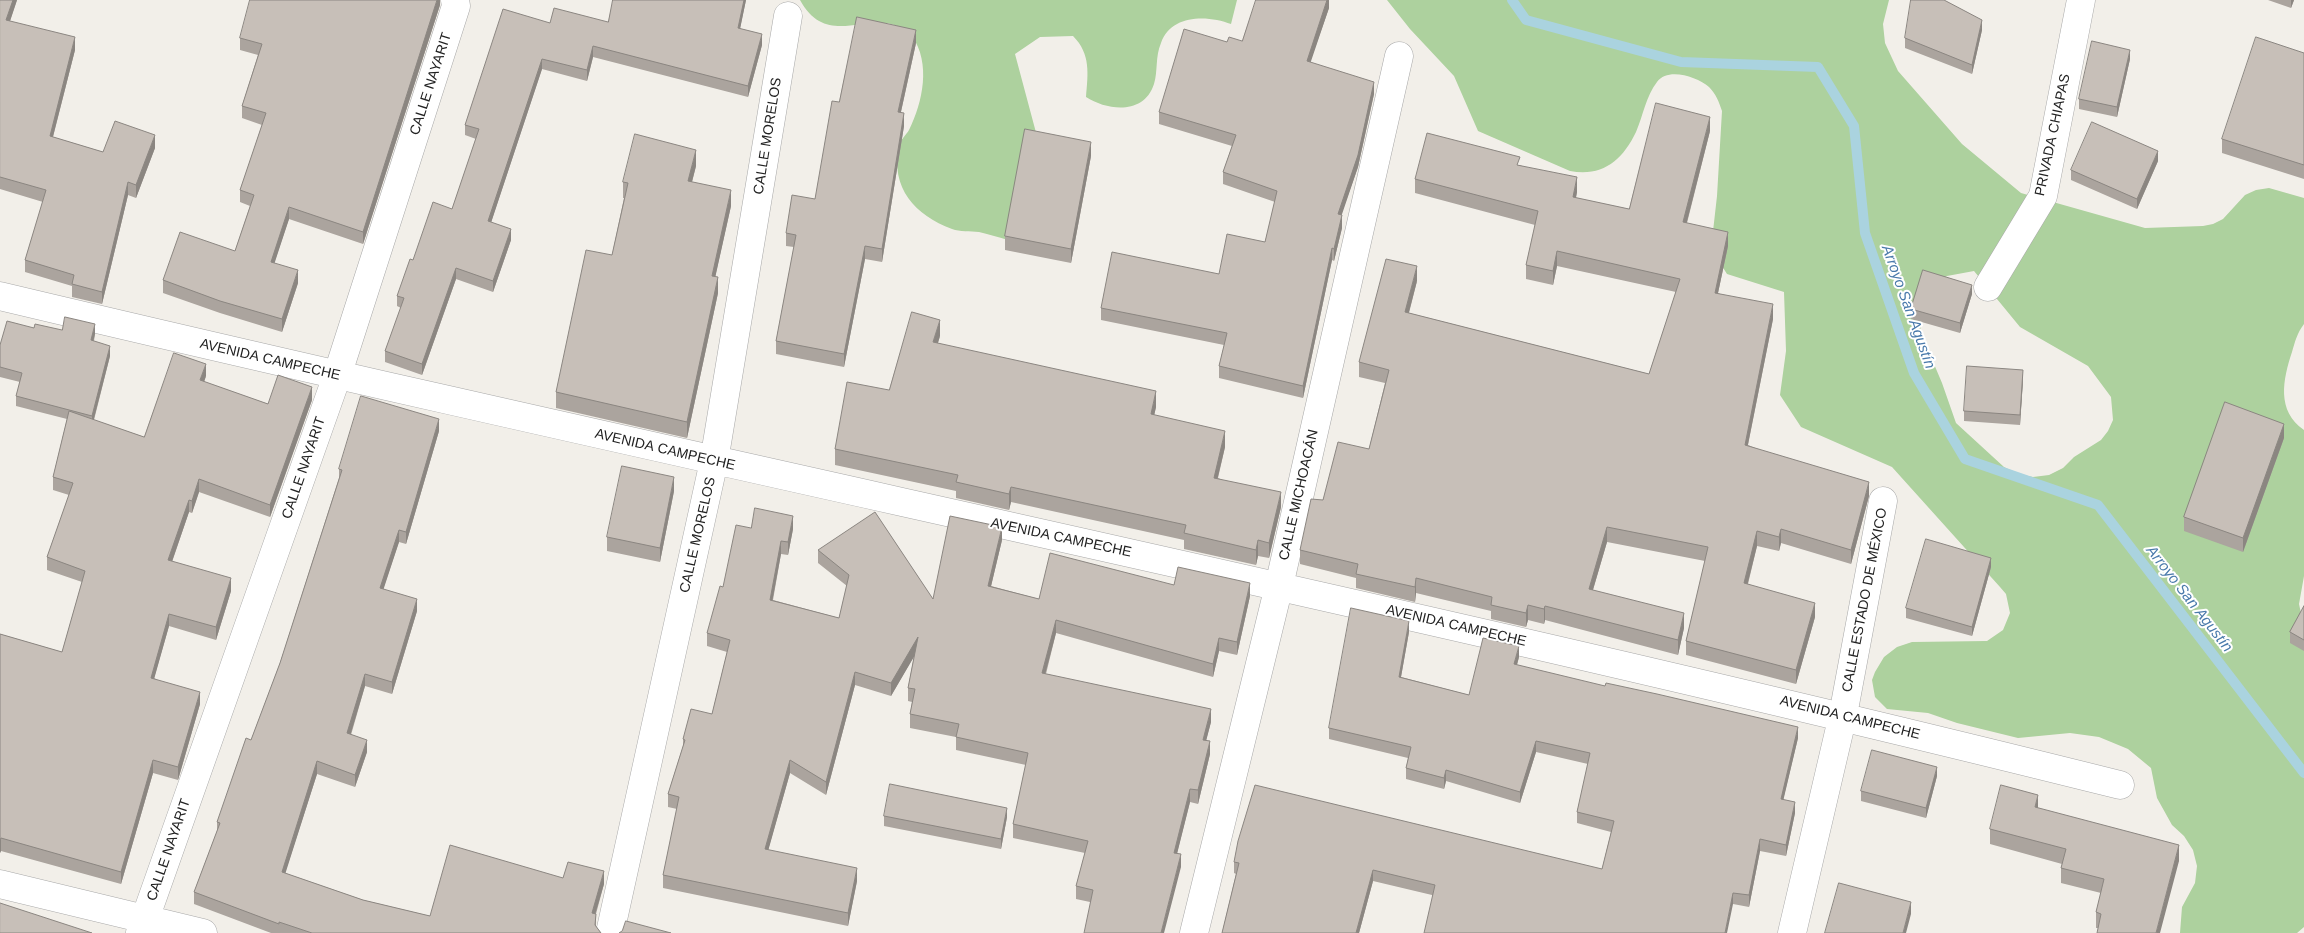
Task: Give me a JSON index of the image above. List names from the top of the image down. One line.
{"streets":{"street":["CALLE NAYARIT","PRIVADA CHIAPAS","CALLE MORELOS","AVENIDA CAMPECHE","CALLE MICHOACÁN","CALLE ESTADO DE MÉXICO"]},"crossings":[["CALLE NAYARIT","AVENIDA CAMPECHE"],["CALLE MORELOS","AVENIDA CAMPECHE"],["AVENIDA CAMPECHE","CALLE MICHOACÁN"],["AVENIDA CAMPECHE","CALLE ESTADO DE MÉXICO"]],"water":["Arroyo San Agustín"]}
